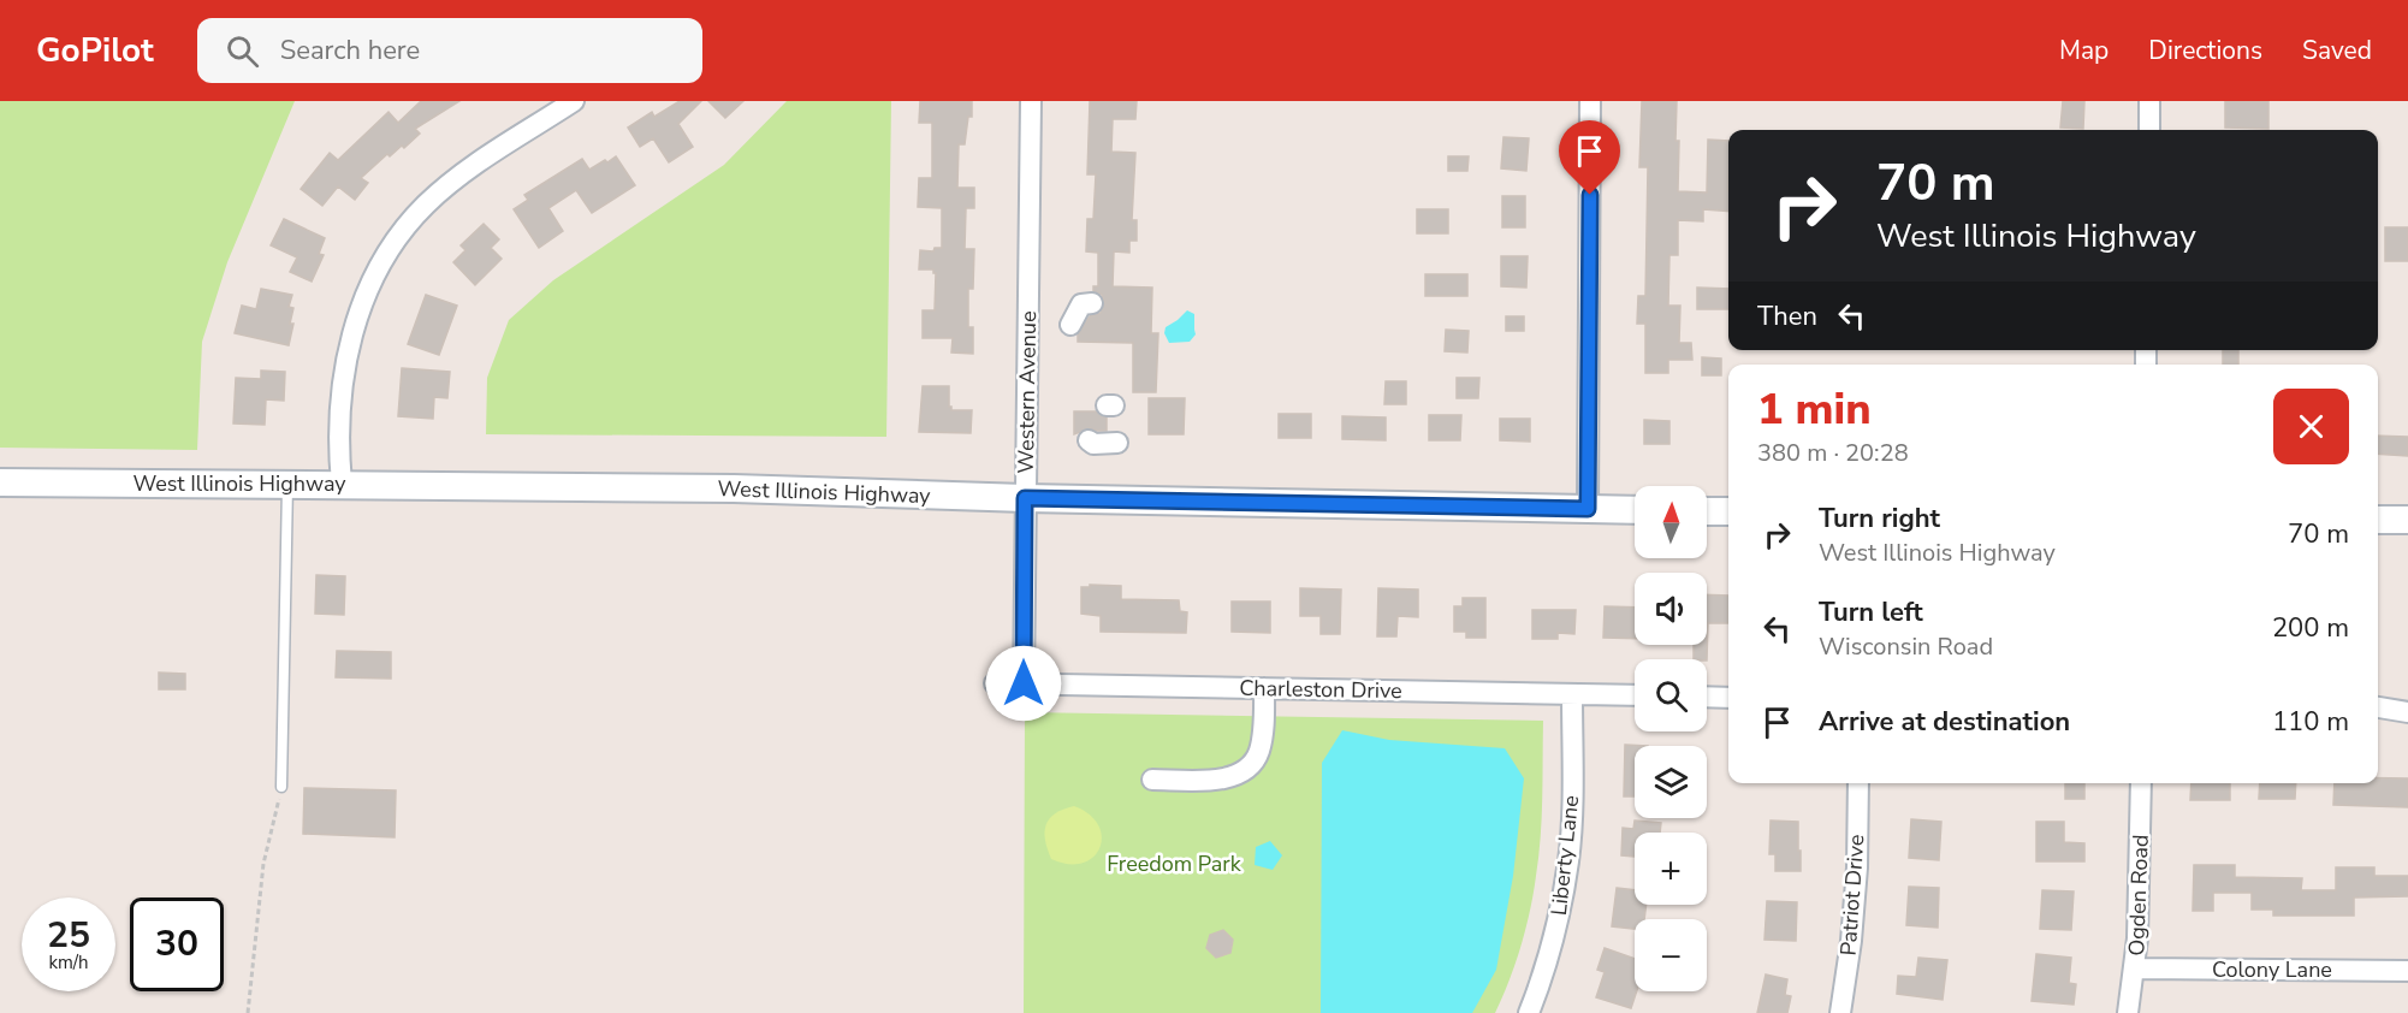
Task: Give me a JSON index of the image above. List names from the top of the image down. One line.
{"streets":{"street":["Western Avenue","West Illinois Highway","Charleston Drive","Liberty Lane","Patriot Drive","Ogden Road","Colony Lane"]},"crossings":[["Western Avenue","West Illinois Highway"],["Western Avenue","Charleston Drive"],["Charleston Drive","Liberty Lane"],["Ogden Road","Colony Lane"]],"parks":["Freedom Park"],"north":"top","page":{"header":"GoPilot","search":"Search here","nav":["Map","Directions","Saved"],"turn":["70 m","West Illinois Highway"],"then":"Then","heading":["1 min","380 m · 20:28"],"map_buttons":["+","−"],"list":[{"name":"Turn right","note":"West Illinois Highway","value":"70 m"},{"name":"Turn left","note":"Wisconsin Road","value":"200 m"},{"name":"Arrive at destination","value":"110 m"}],"speed":"25 km/h","limit":"30"}}
